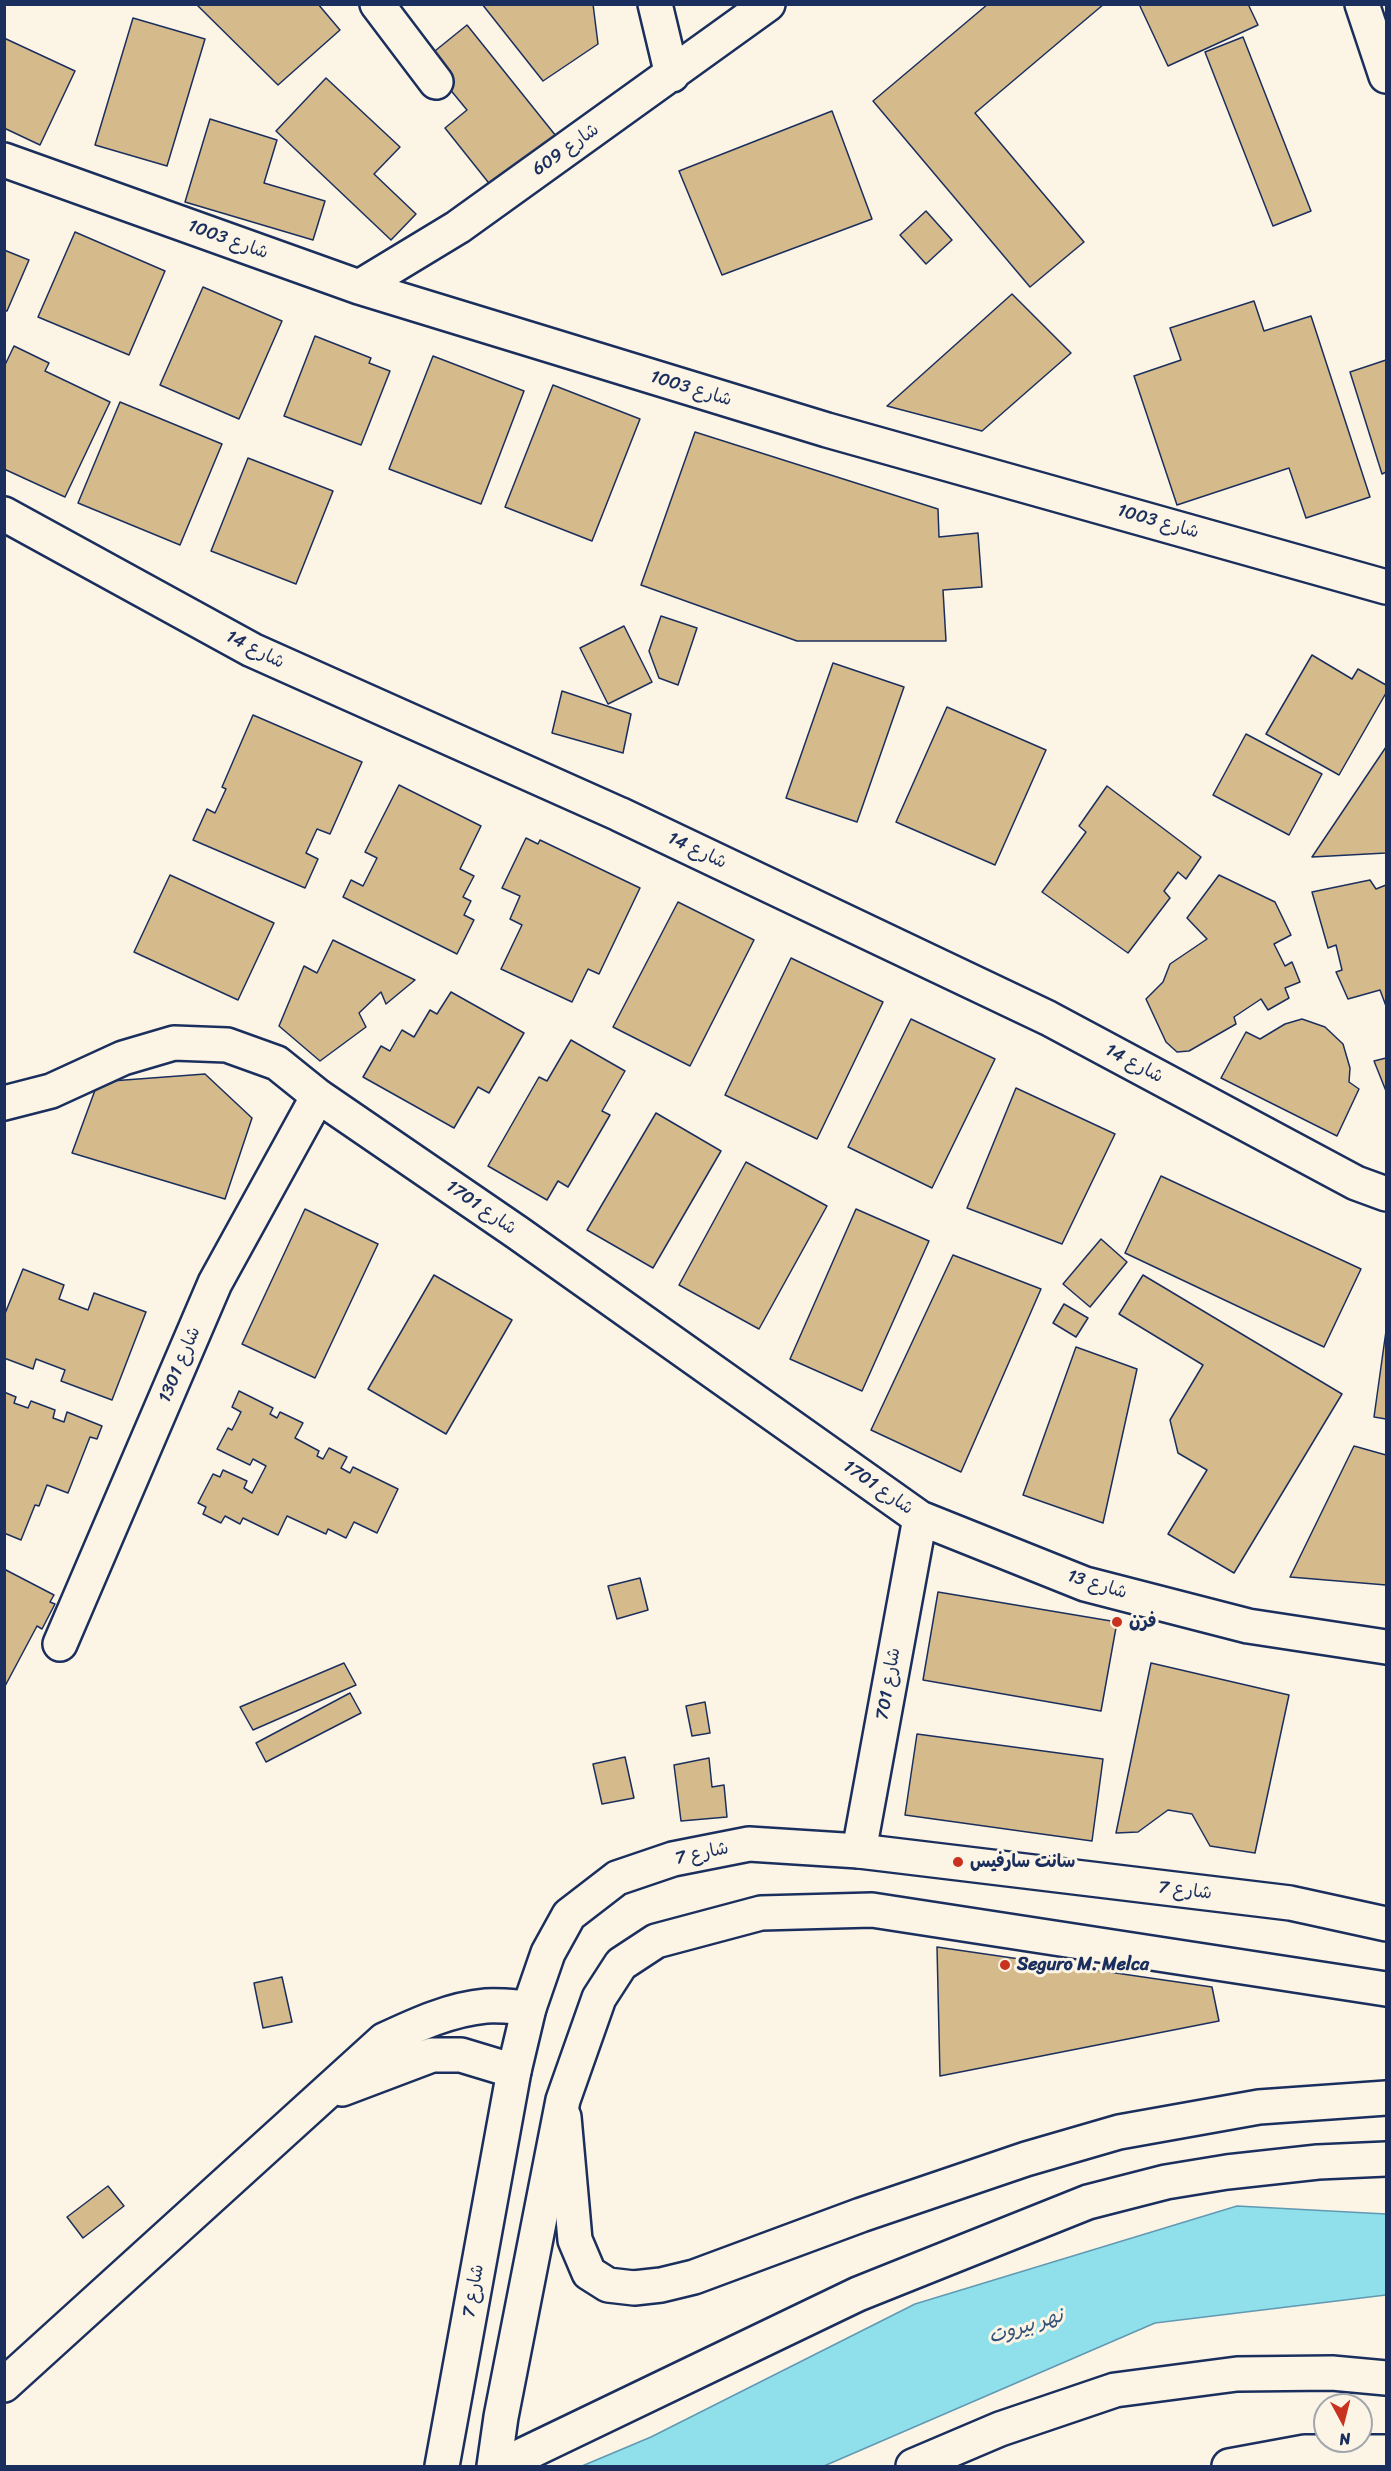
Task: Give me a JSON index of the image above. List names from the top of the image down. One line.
{"streets":{"street":["شارع 609","شارع 1003","شارع 14","شارع 1701","شارع 1301","شارع 13","شارع 701","شارع 7"]},"crossings":[["شارع 609","شارع 1003"],["شارع 1701","شارع 1301"],["شارع 1701","شارع 13"],["شارع 1701","شارع 701"],["شارع 13","شارع 701"],["شارع 701","شارع 7"]],"water":["نهر بيروت"],"places":["فرن","سانت سارفيس","Seguro M. Melca"],"north":"bottom"}
